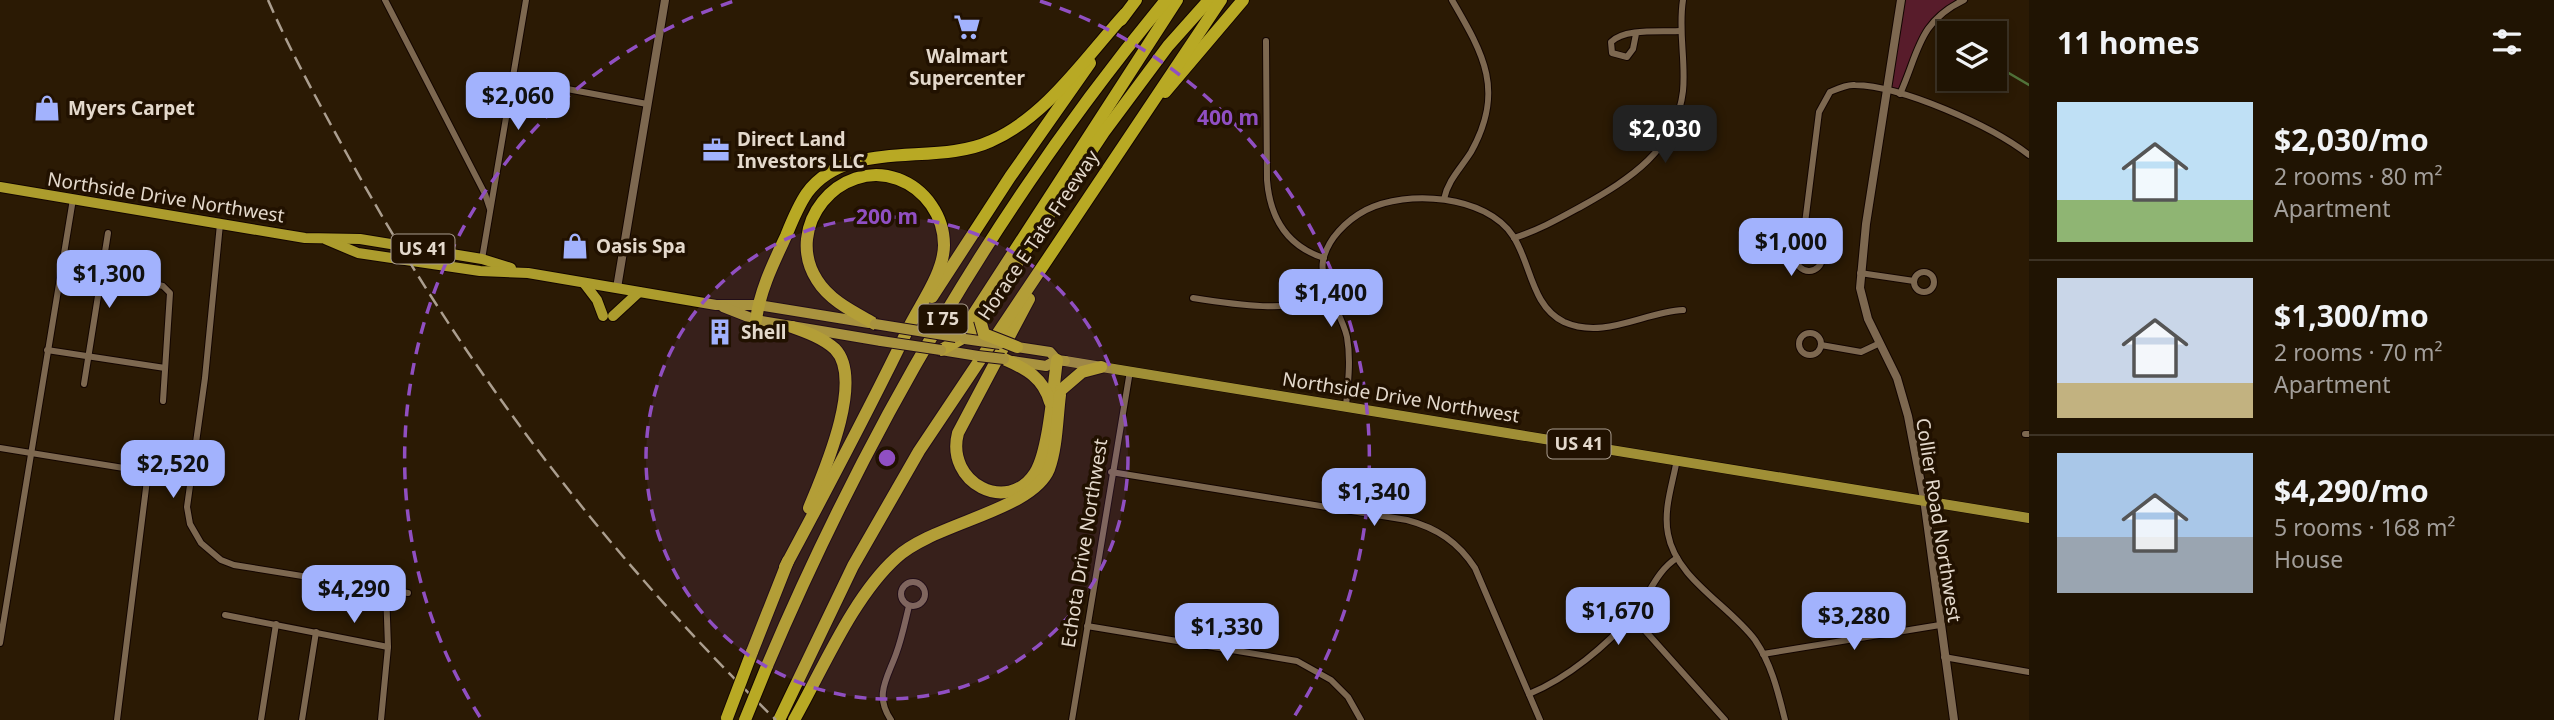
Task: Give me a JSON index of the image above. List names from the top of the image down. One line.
{"streets":{"highway":["Northside Drive Northwest","Horace E Tate Freeway","US 41","I 75"],"street":["Collier Road Northwest","Echota Drive Northwest"]},"crossings":[["Northside Drive Northwest","Collier Road Northwest"],["Northside Drive Northwest","Echota Drive Northwest"]],"places":{"supermarket":["Walmart Supercenter"],"shop":["Myers Carpet","Oasis Spa"],"office":["Direct Land Investors LLC"],"building":["Shell"]},"page":{"heading":"11 homes","price":["$2,060","$2,030","$1,000","$1,300","$1,400","$2,520","$1,340","$4,290","$1,670","$3,280","$1,330"],"list":[{"name":"$2,030/mo","note":"2 rooms · 80 m² · Apartment"},{"name":"$1,300/mo","note":"2 rooms · 70 m² · Apartment"},{"name":"$4,290/mo","note":"5 rooms · 168 m² · House"}]},"rings":["400 m","200 m"]}
